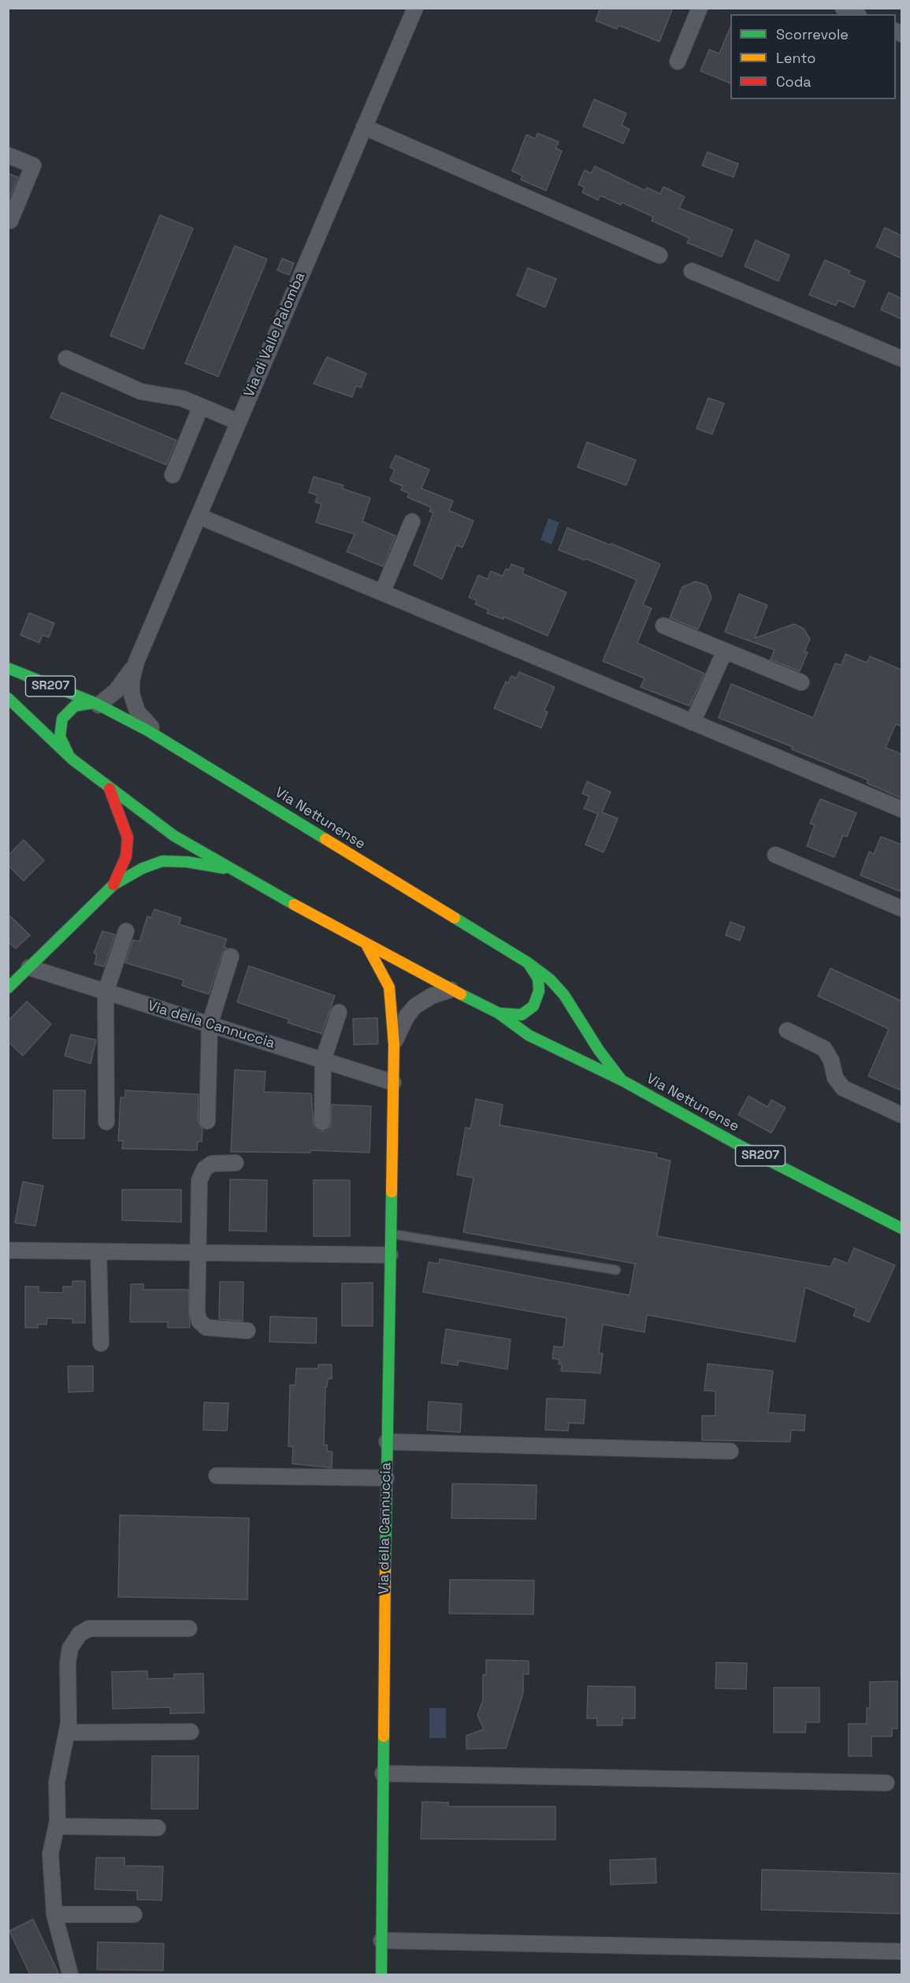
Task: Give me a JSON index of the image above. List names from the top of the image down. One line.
{"streets":{"main road":["SR207","Via Nettunense","Via della Cannuccia"],"street":["Via di Valle Palomba"]},"crossings":[["Via di Valle Palomba","Via Nettunense"],["Via Nettunense","Via della Cannuccia"]],"legend":["Scorrevole","Lento","Coda"]}
